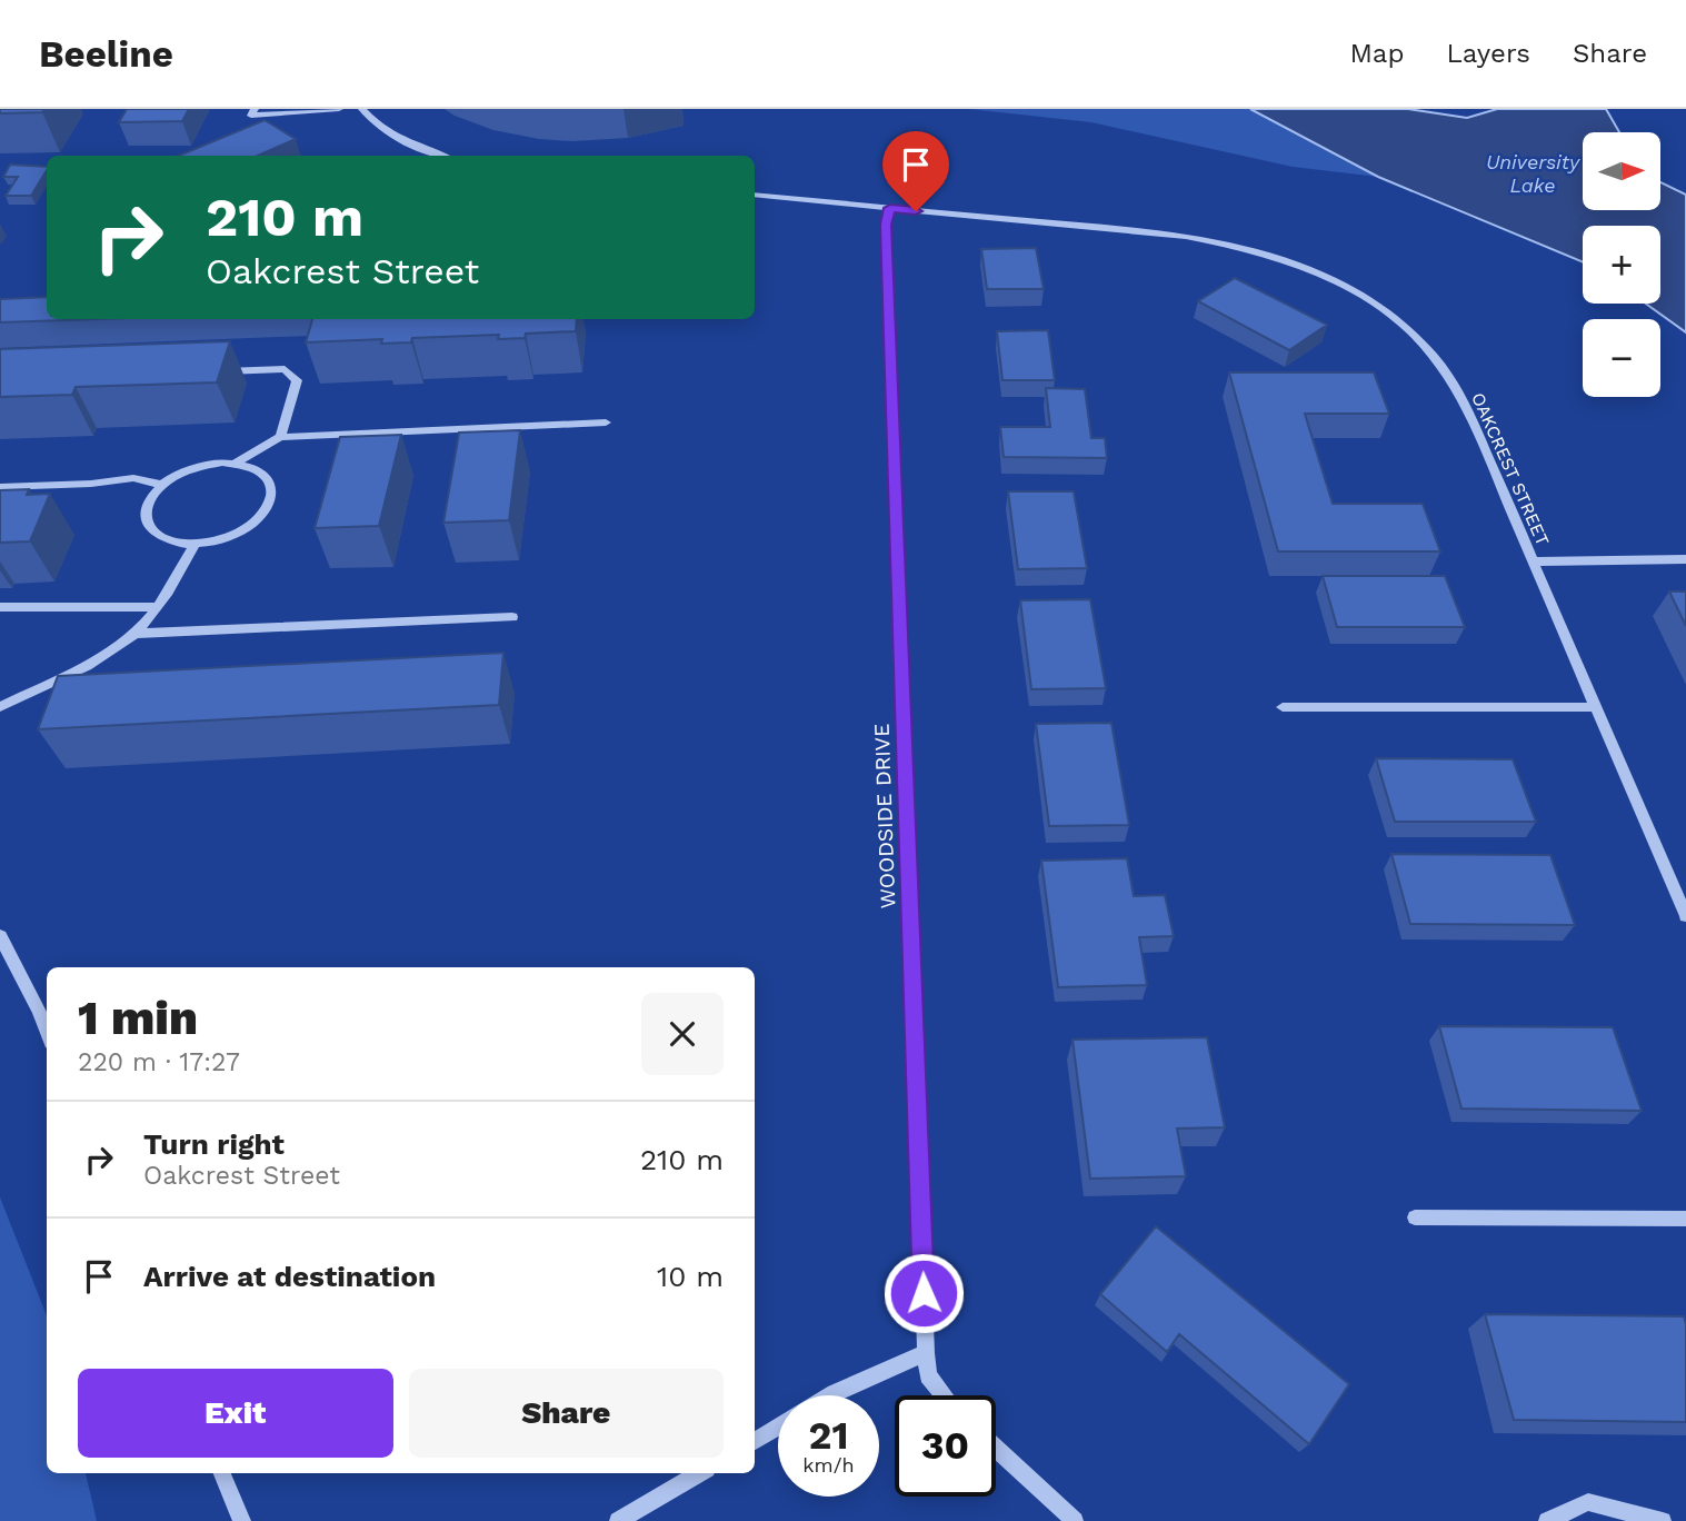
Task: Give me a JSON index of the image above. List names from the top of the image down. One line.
{"streets":{"street":["OAKCREST STREET","WOODSIDE DRIVE"]},"crossings":[["OAKCREST STREET","WOODSIDE DRIVE"]],"water":["University Lake"],"north":"right","page":{"header":"Beeline","nav":["Map","Layers","Share"],"map_buttons":["+","−"],"turn":["210 m","Oakcrest Street"],"heading":["1 min","220 m · 17:27"],"list":[{"name":"Turn right","note":"Oakcrest Street","value":"210 m"},{"name":"Arrive at destination","value":"10 m"}],"buttons":["Exit","Share"],"speed":"21 km/h","limit":"30"}}
